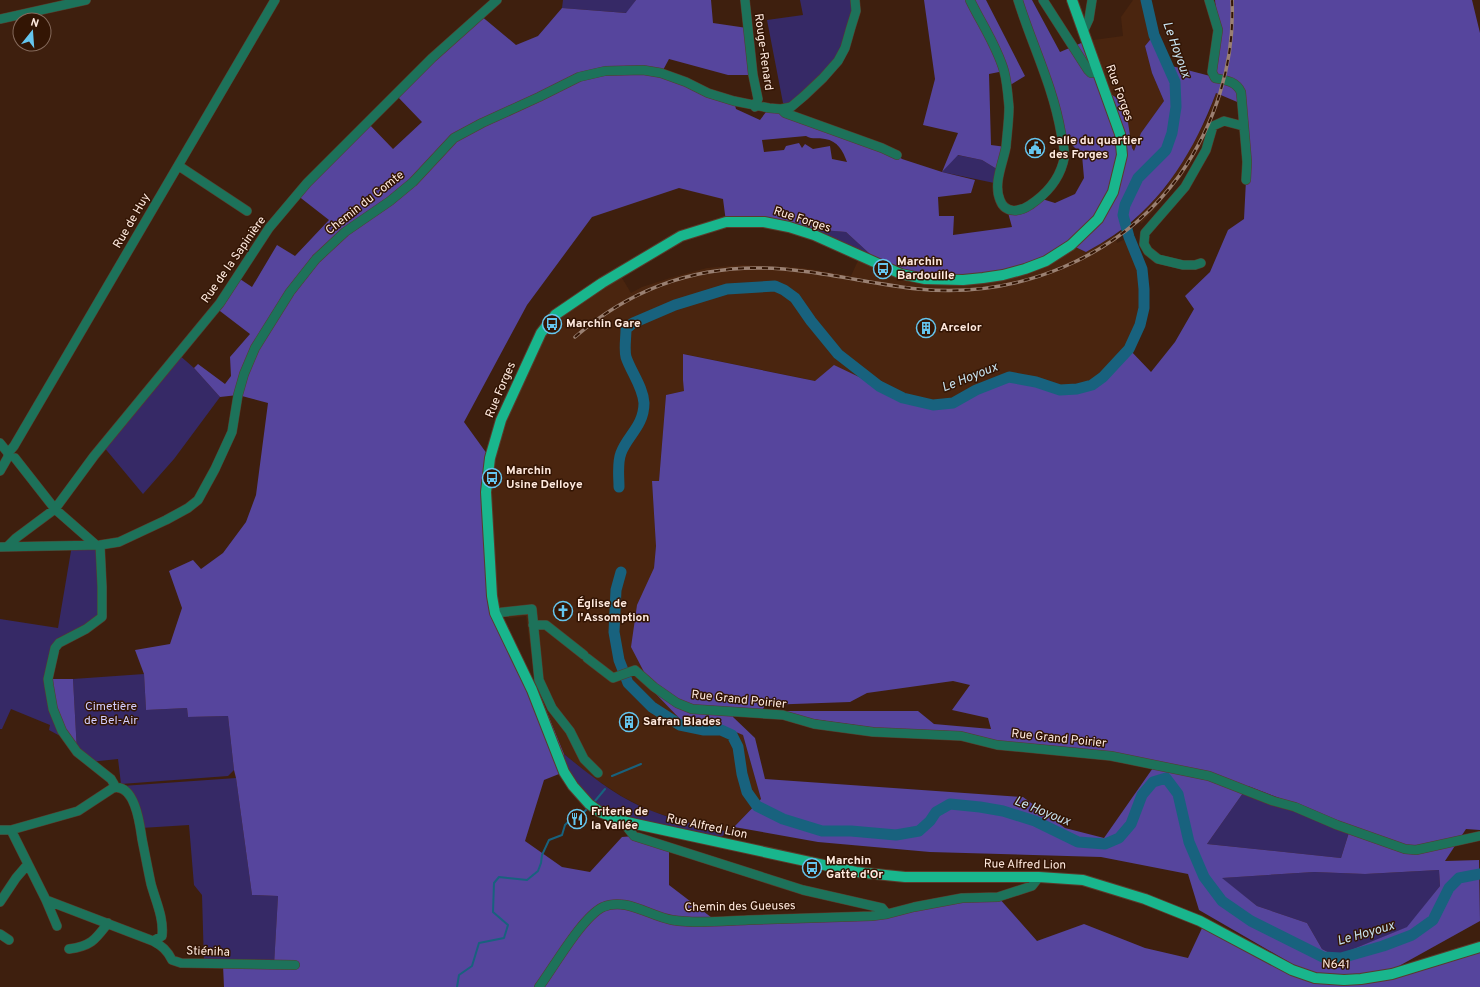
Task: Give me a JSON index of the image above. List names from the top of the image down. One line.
{"streets":{"main road":["Rue Forges","Rue Alfred Lion","N641"],"street":["Rouge-Renard","Chemin du Comte","Rue de Huy","Rue de la Sapinière","Rue Grand Poirier","Chemin des Gueuses","Stiéniha"]},"crossings":[["Rouge-Renard","Chemin du Comte"],["Rue Forges","Rue Alfred Lion"],["Chemin du Comte","Rue de la Sapinière"],["Rue Alfred Lion","Chemin des Gueuses"],["Rue Alfred Lion","N641"]],"water":["Le Hoyoux"],"parks":["Cimetière de Bel-Air"],"places":{"public building":["Salle du quartier des Forges"],"bus stop":["Marchin Bardouille","Marchin Gare","Marchin Usine Delloye","Marchin Gatte d'Or"],"building":["Arcelor","Safran Blades"],"church":["Église de l'Assomption"],"restaurant":["Friterie de la Vallée"]},"north":"top"}
